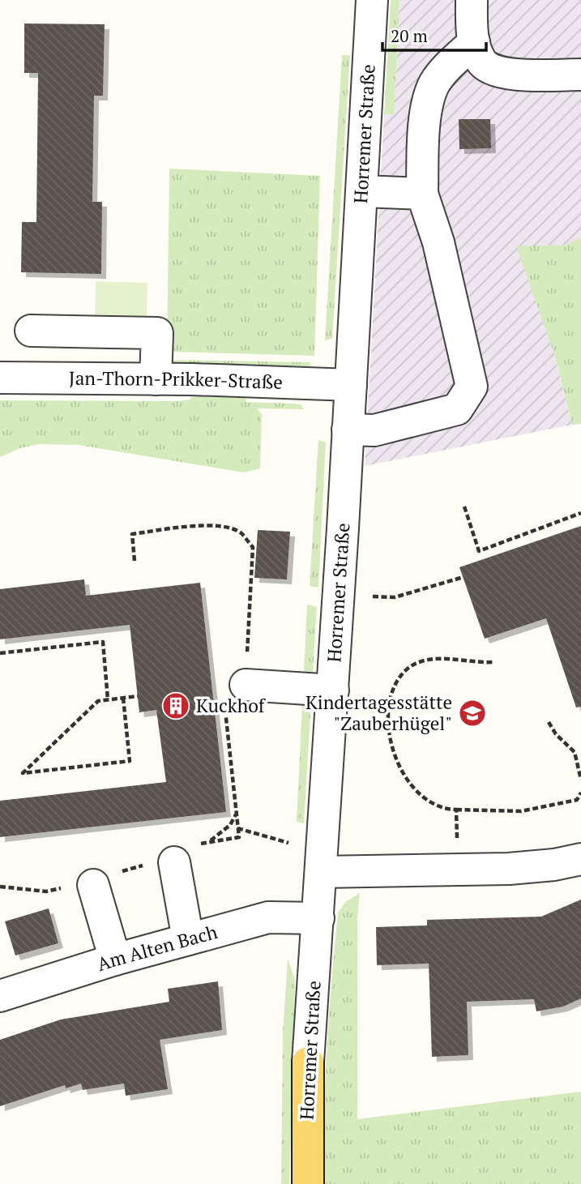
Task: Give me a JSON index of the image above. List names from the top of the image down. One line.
{"streets":{"main road":["Horremer Straße"],"street":["Jan-Thorn-Prikker-Straße","Am Alten Bach"]},"crossings":[["Horremer Straße","Jan-Thorn-Prikker-Straße"],["Horremer Straße","Am Alten Bach"]],"places":{"building":["Kuckhof"],"school or university":["Kindertagesstätte \"Zauberhügel\""]},"scale_bar":"20 m"}
